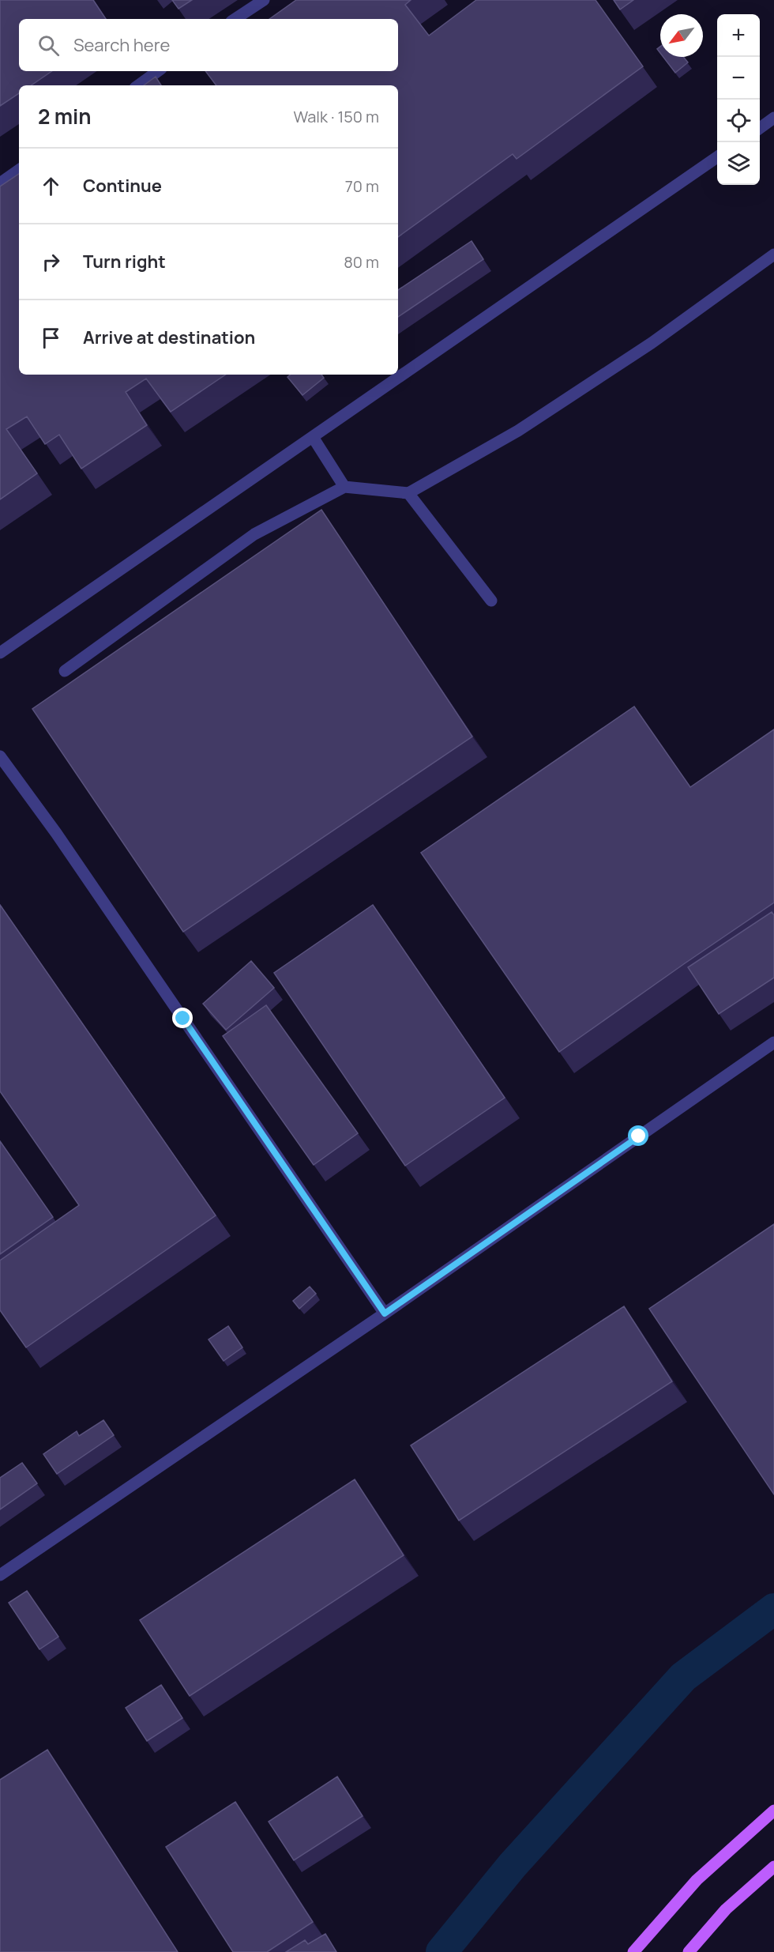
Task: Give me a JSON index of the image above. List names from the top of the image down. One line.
{"north":"bottom left","page":{"map_buttons":["+","−"],"search":"Search here","heading":["2 min","Walk · 150 m"],"list":[["Continue","70 m"],["Turn right","80 m"],"Arrive at destination"]}}
